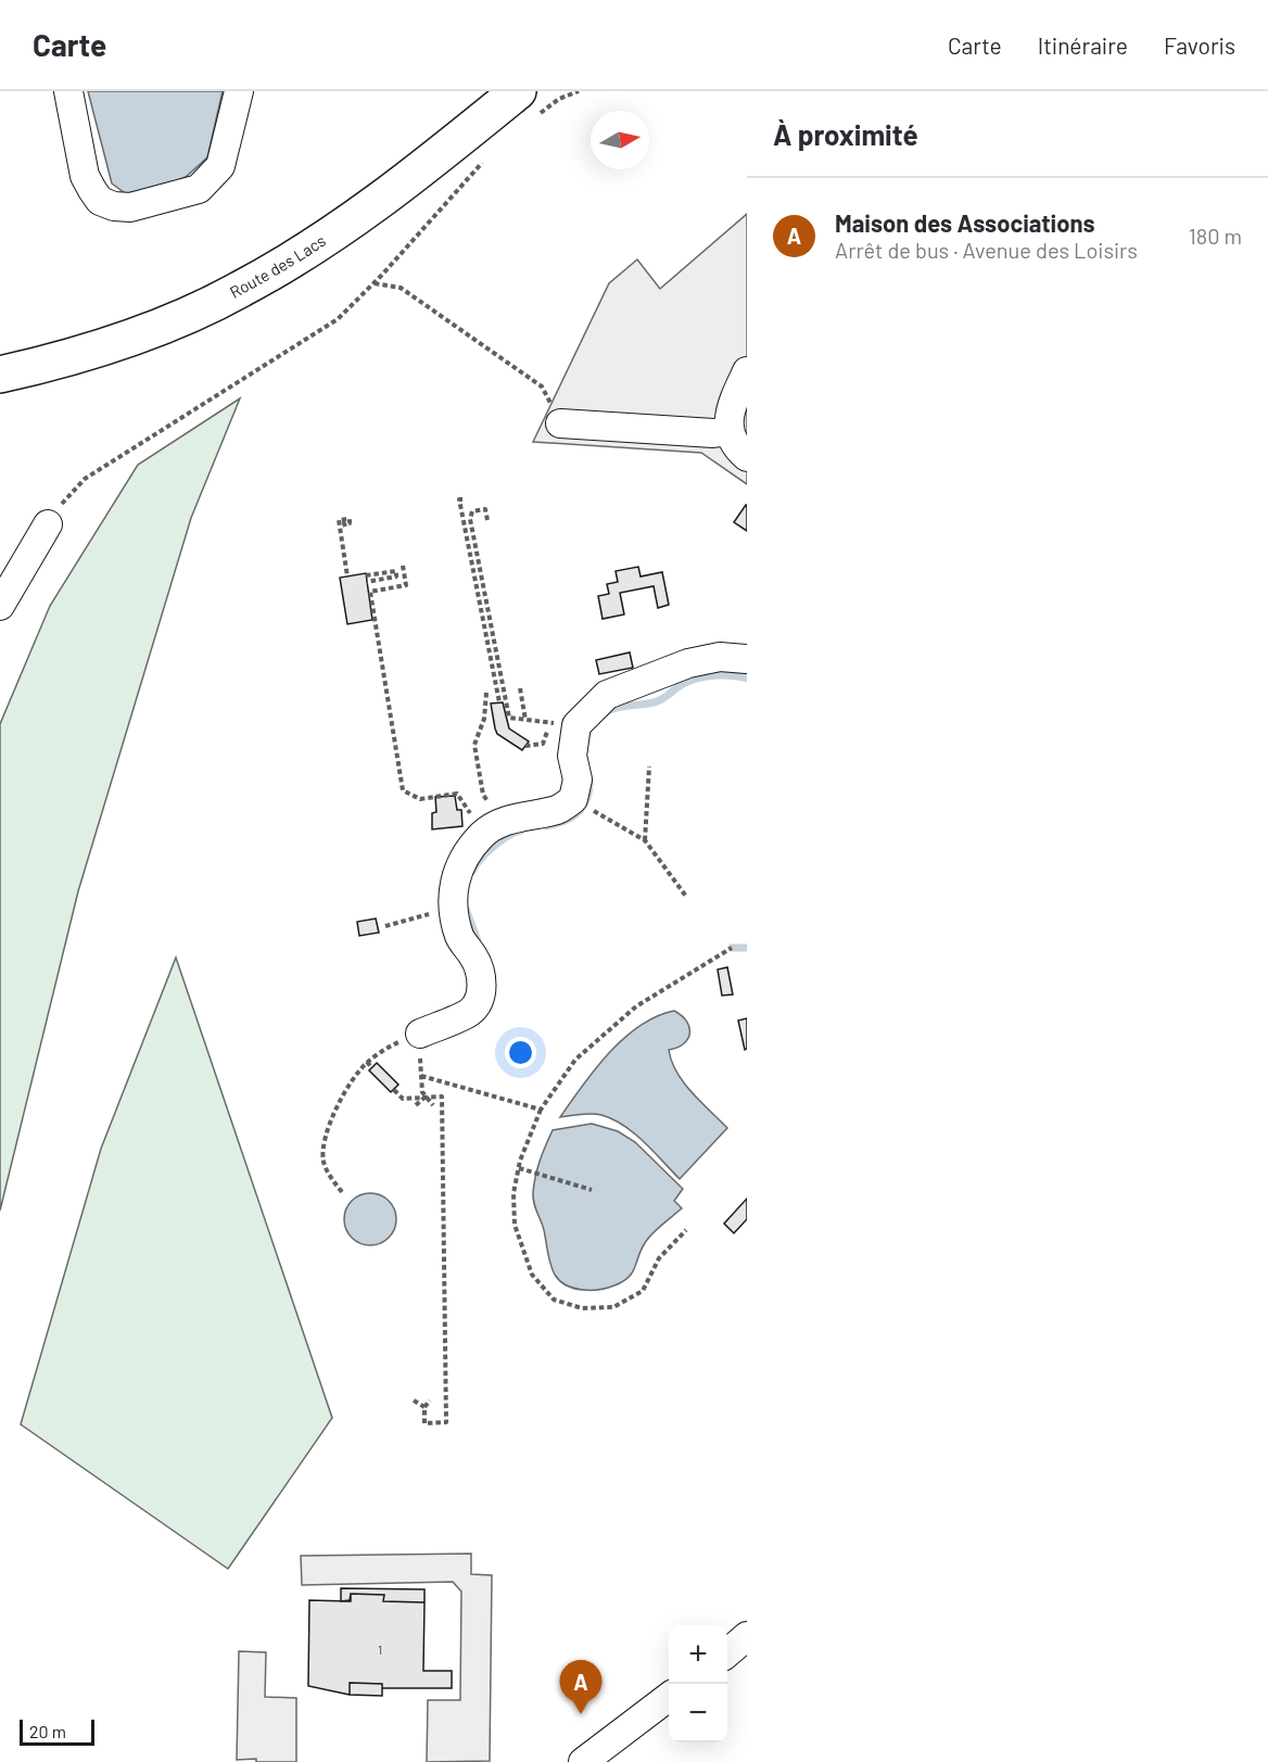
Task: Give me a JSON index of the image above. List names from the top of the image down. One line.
{"streets":{"main road":["Route des Lacs"]},"house_numbers":["1"],"scale_bar":"20 m","north":"right","page":{"header":"Carte","nav":["Carte","Itinéraire","Favoris"],"heading":"À proximité","list":[{"mark":"A","name":"Maison des Associations","note":"Arrêt de bus · Avenue des Loisirs","value":"180 m"}],"map_buttons":["+","−"],"pins":"A","scale":"20 m"}}
